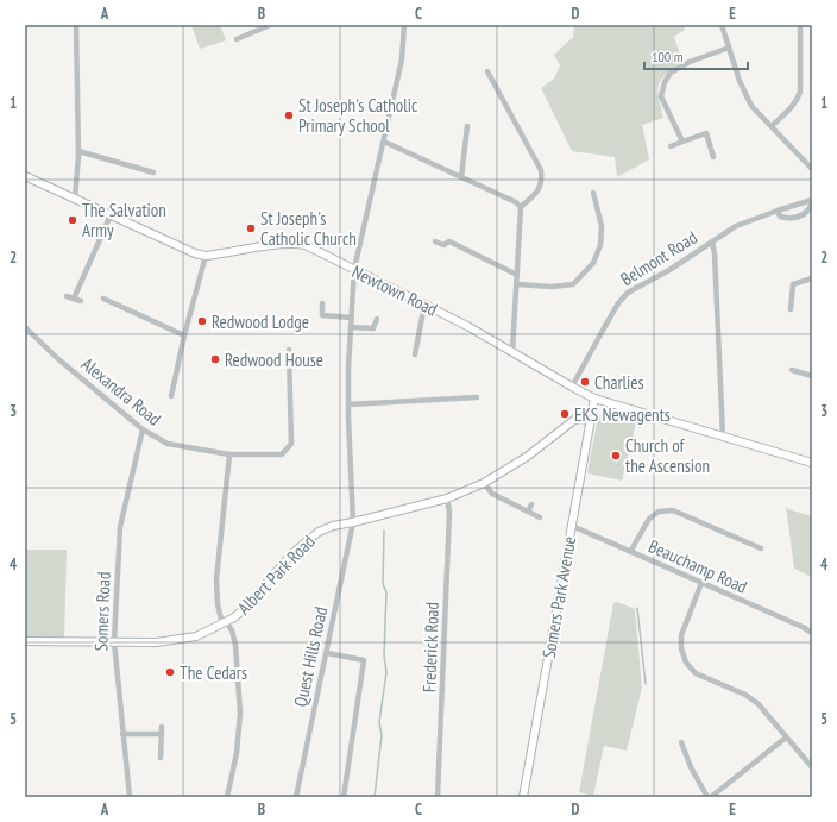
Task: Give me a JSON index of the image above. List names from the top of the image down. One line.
{"streets":{"street":["Belmont Road","Newtown Road","Alexandra Road","Beauchamp Road","Albert Park Road","Somers Park Avenue","Somers Road","Frederick Road","Quest Hills Road"]},"crossings":[["Belmont Road","Newtown Road"],["Newtown Road","Somers Park Avenue"],["Newtown Road","Quest Hills Road"],["Alexandra Road","Somers Road"],["Beauchamp Road","Somers Park Avenue"],["Albert Park Road","Somers Park Avenue"],["Albert Park Road","Somers Road"],["Albert Park Road","Frederick Road"],["Albert Park Road","Quest Hills Road"]],"places":["St Joseph's Catholic Primary School","The Salvation Army","St Joseph's Catholic Church","Redwood Lodge","Redwood House","Charlies","EKS Newagents","Church of the Ascension","The Cedars"],"scale_bar":"100 m","grid":{"columns":["A","B","C","D","E"],"rows":["1","2","3","4","5"]}}
